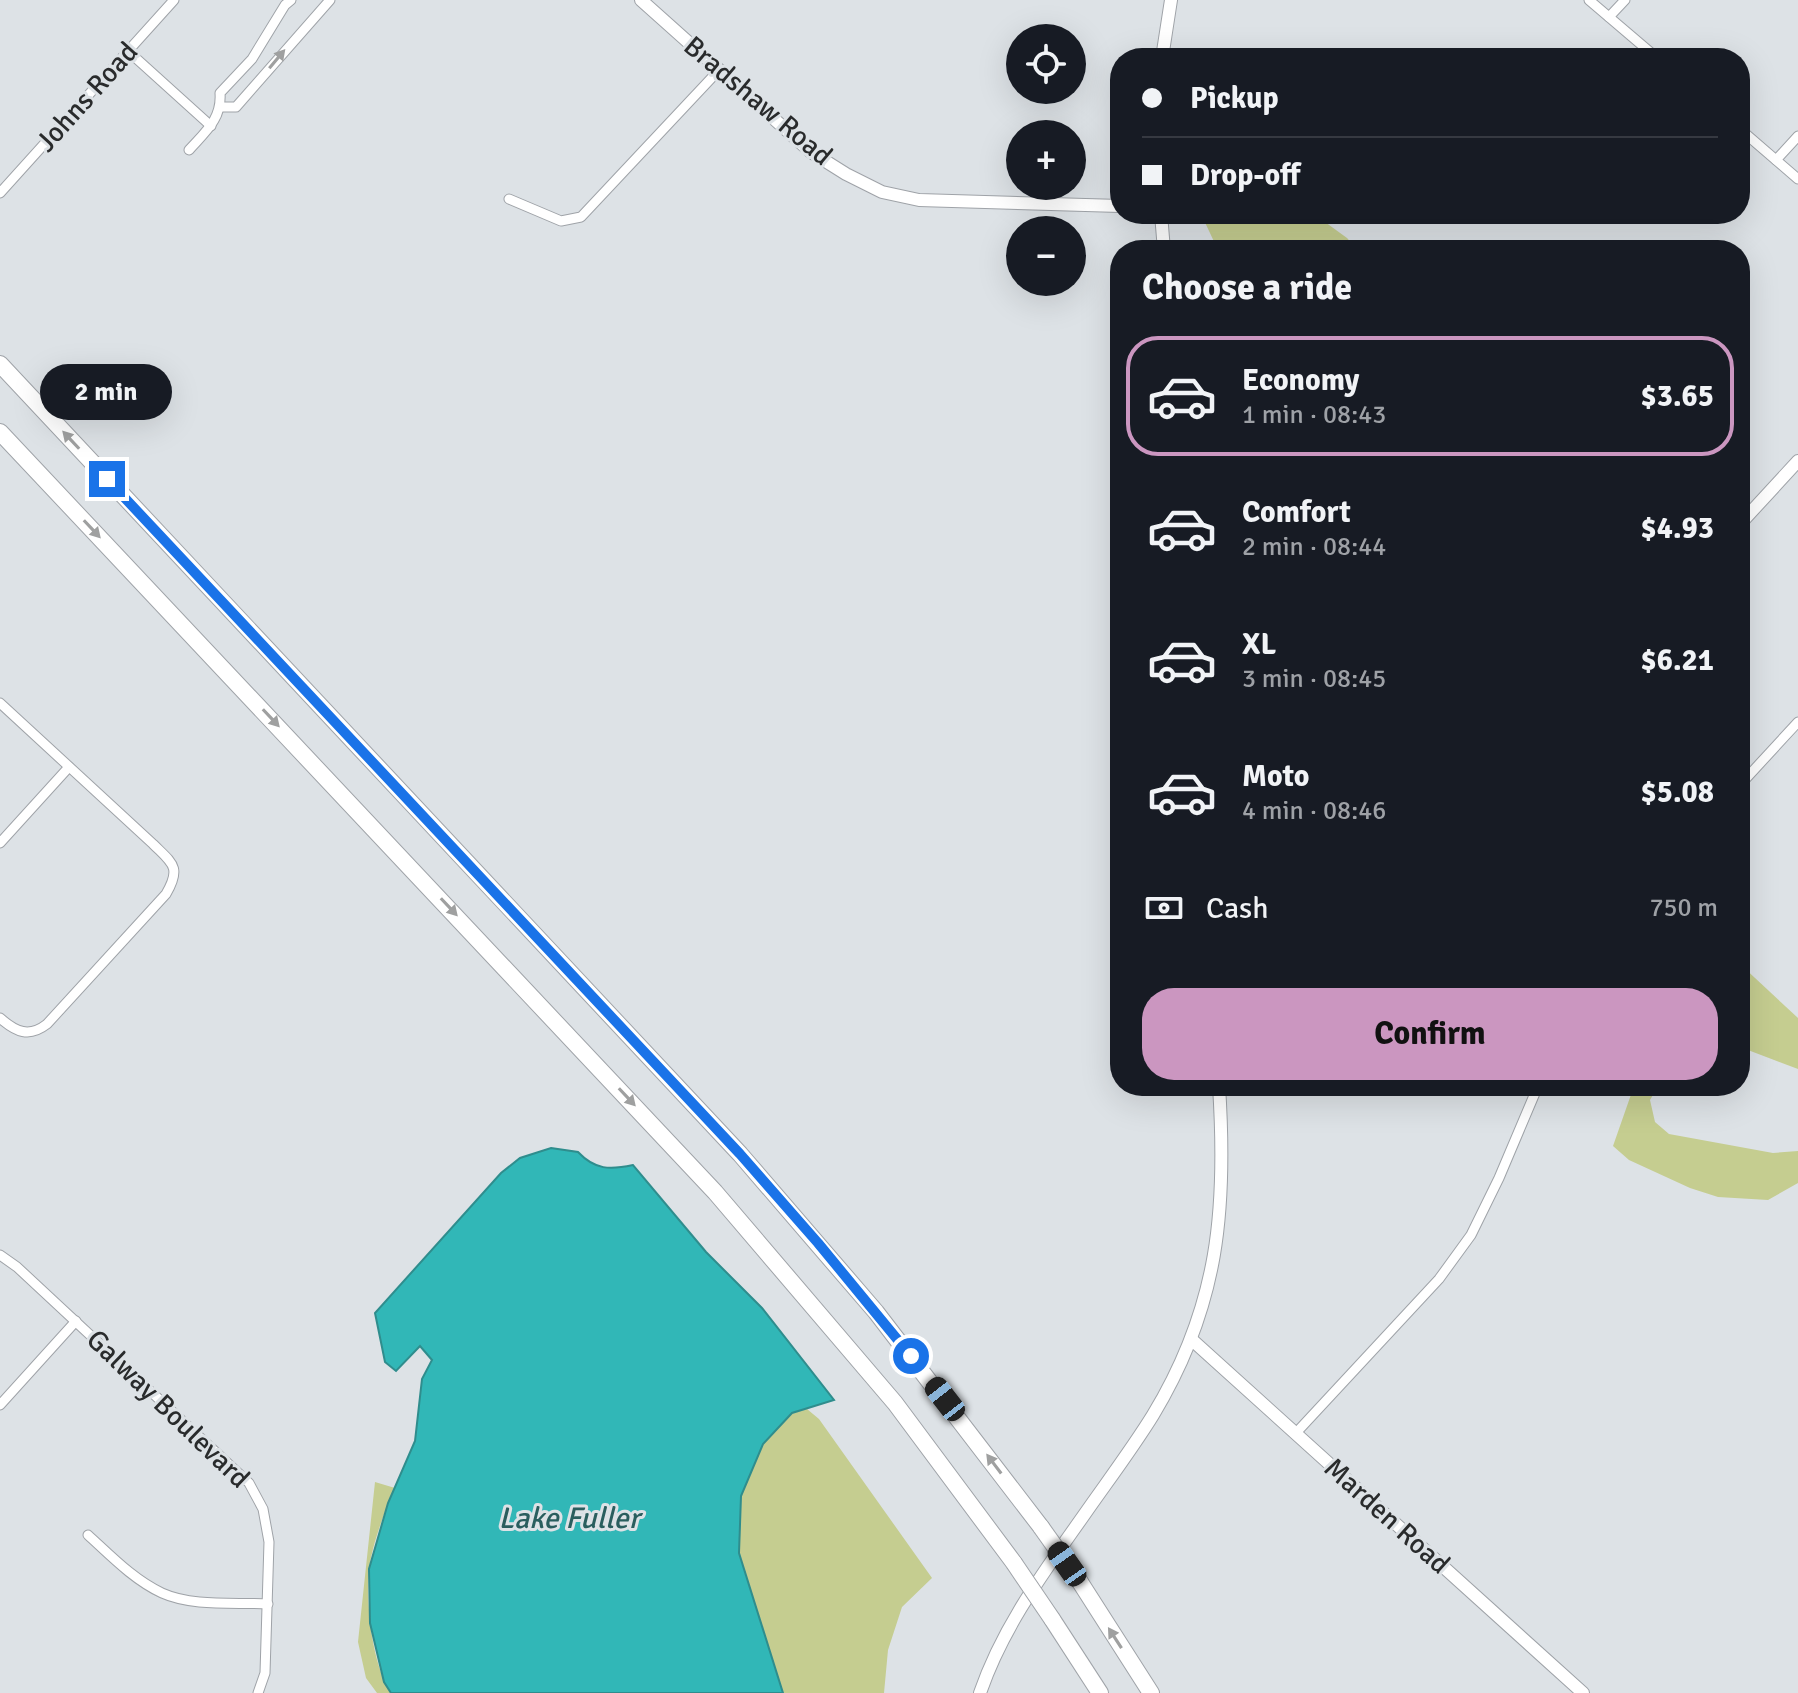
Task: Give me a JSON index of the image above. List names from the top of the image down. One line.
{"streets":{"street":["Johns Road","Bradshaw Road","Galway Boulevard","Marden Road"]},"water":["Lake Fuller"],"page":{"map_buttons":["+","−"],"banner":["Pickup","Drop-off"],"heading":"Choose a ride","list":[{"name":"Economy","note":"1 min · 08:43","value":"$3.65"},{"name":"Comfort","note":"2 min · 08:44","value":"$4.93"},{"name":"XL","note":"3 min · 08:45","value":"$6.21"},{"name":"Moto","note":"4 min · 08:46","value":"$5.08"}],"bubble":"2 min","pay":["Cash","750 m"],"buttons":"Confirm"}}
